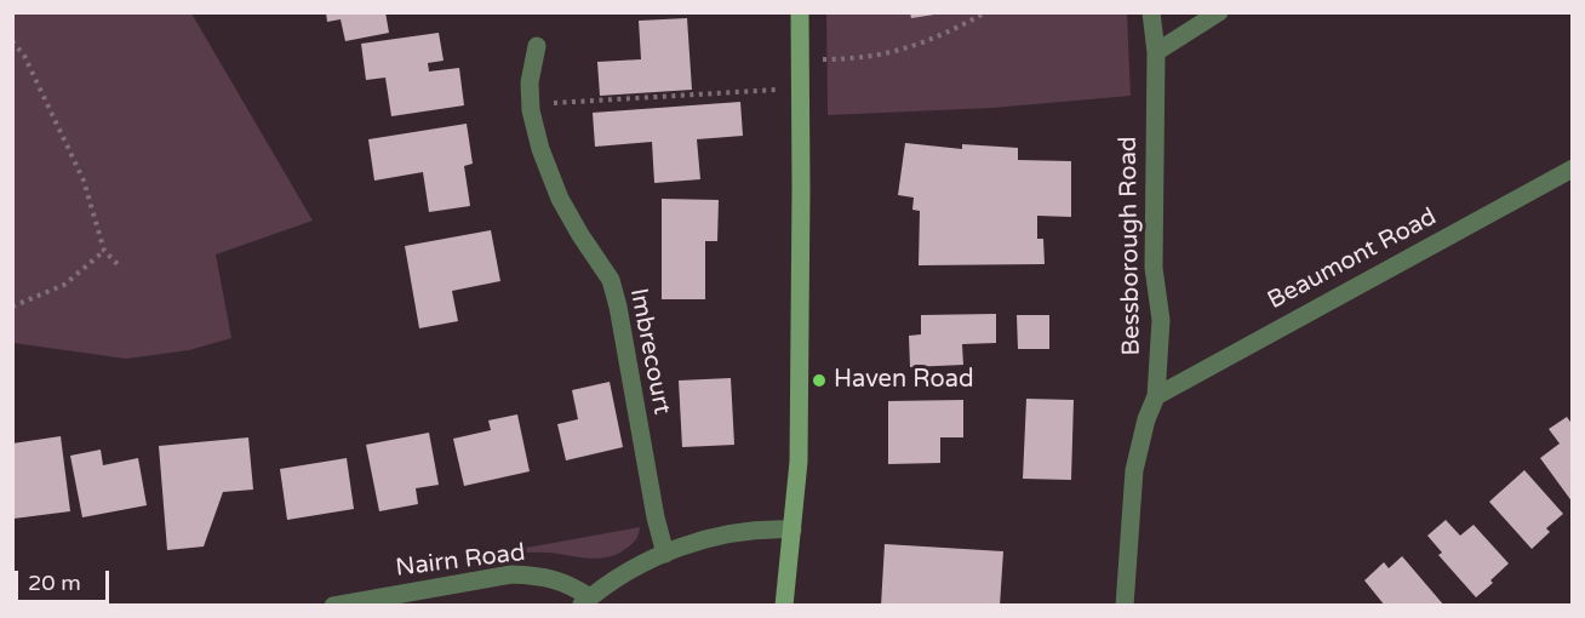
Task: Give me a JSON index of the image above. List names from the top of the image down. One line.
{"streets":{"street":["Bessborough Road","Beaumont Road","Imbrecourt","Nairn Road"]},"crossings":[["Bessborough Road","Beaumont Road"]],"places":["Haven Road"],"scale_bar":"20 m"}
